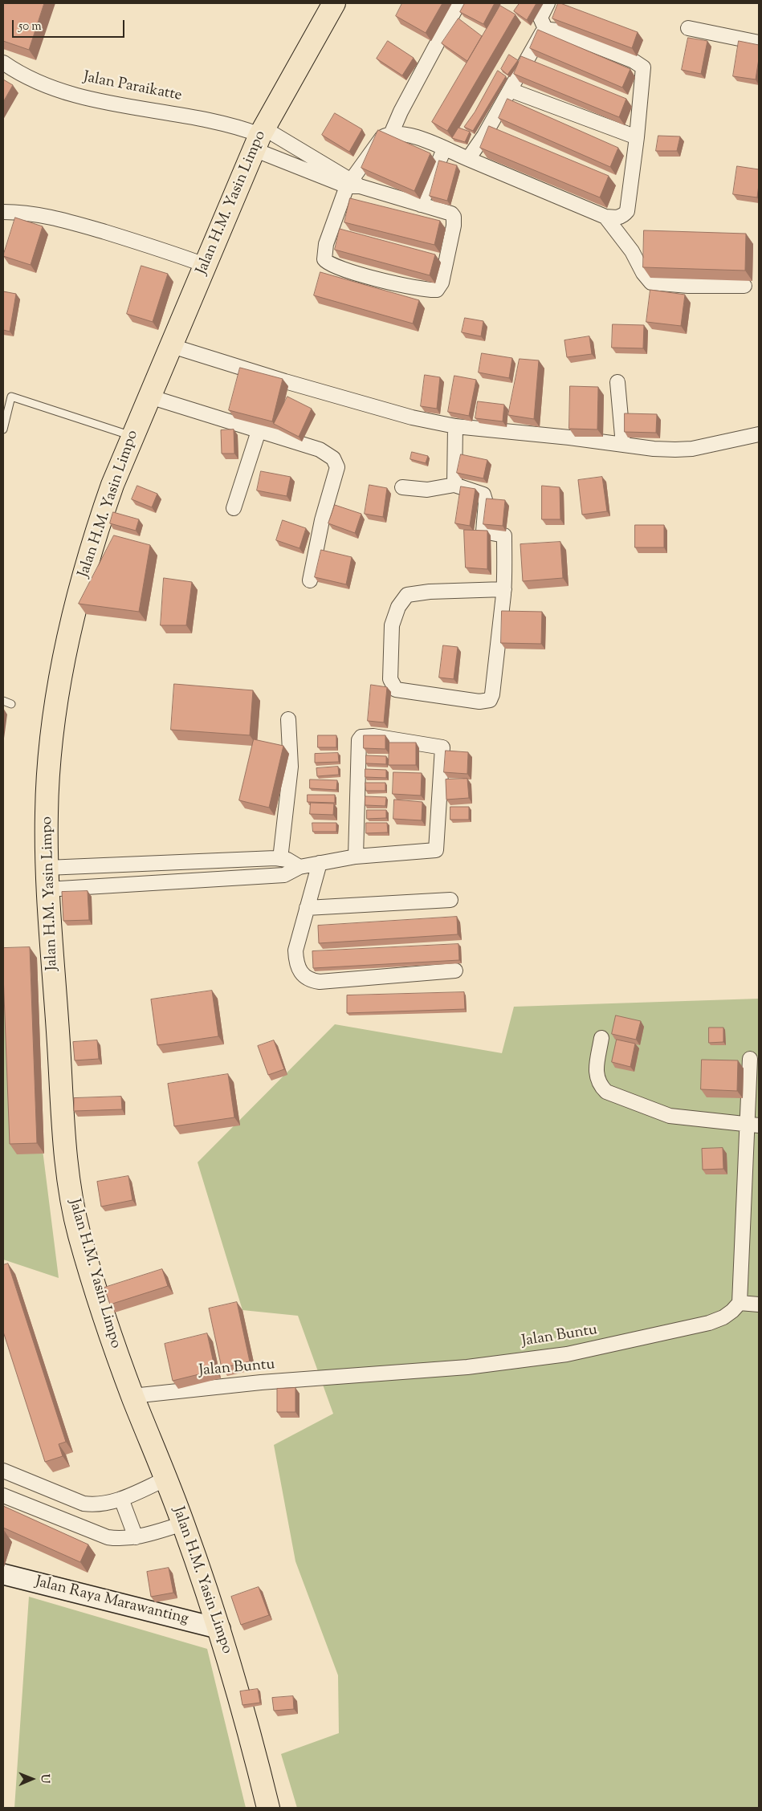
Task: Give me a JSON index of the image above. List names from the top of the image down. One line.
{"streets":{"main road":["Jalan H.M. Yasin Limpo"],"street":["Jalan Paraikatte","Jalan Buntu","Jalan Raya Marawanting"]},"crossings":[["Jalan Paraikatte","Jalan H.M. Yasin Limpo"],["Jalan H.M. Yasin Limpo","Jalan Buntu"],["Jalan H.M. Yasin Limpo","Jalan Raya Marawanting"]],"scale_bar":"50 m","north":"right"}
